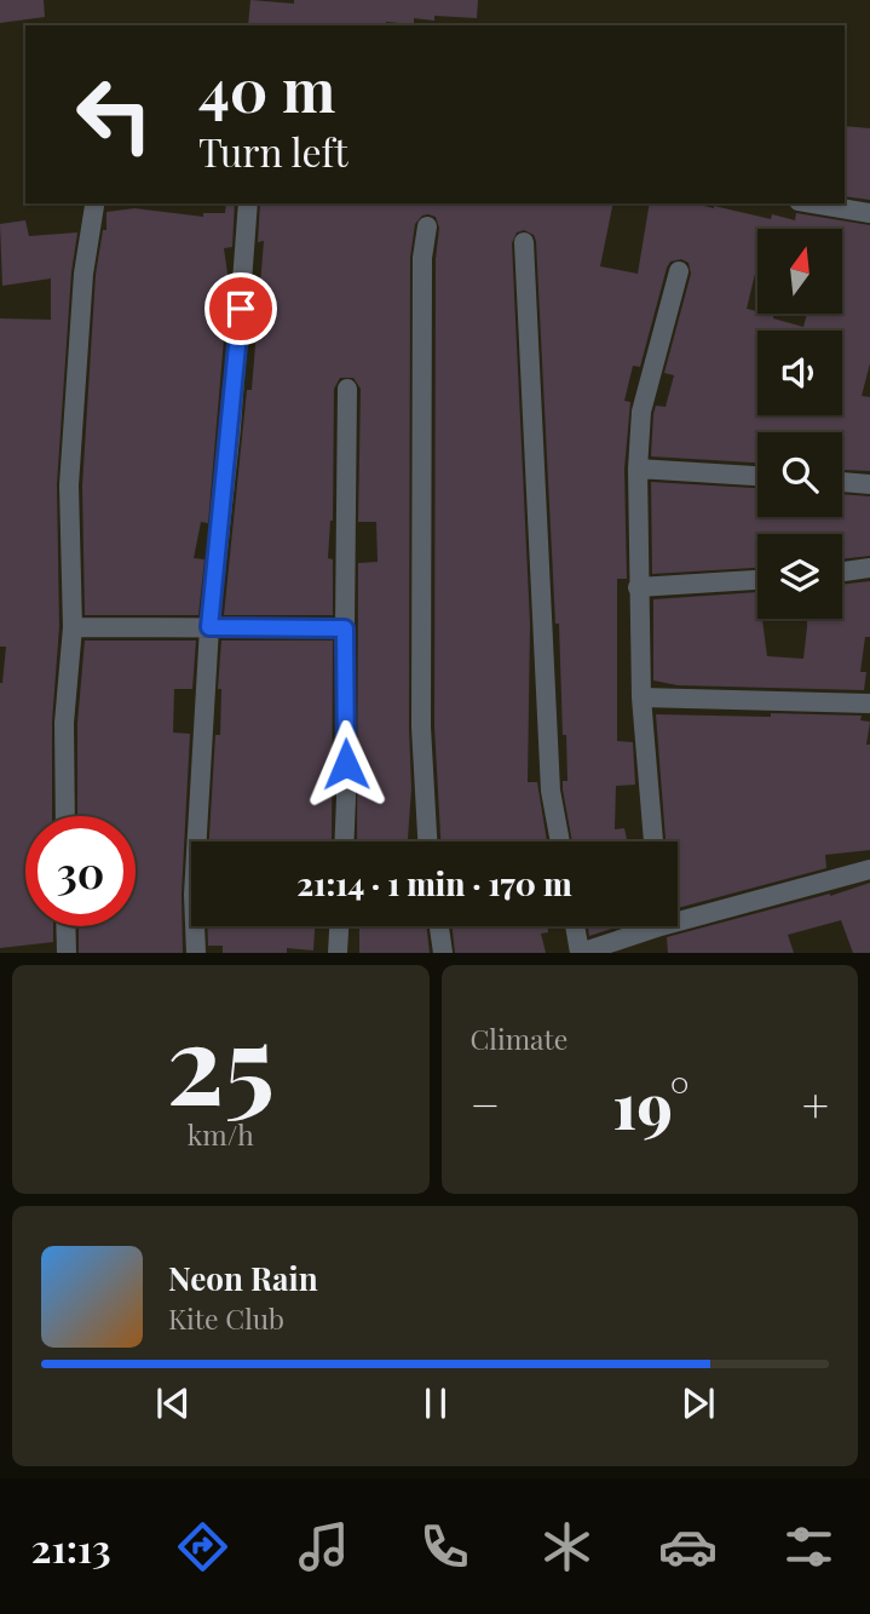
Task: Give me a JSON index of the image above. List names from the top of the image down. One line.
{"north":"top","page":{"turn":["40 m","Turn left"],"limit":"30","trip":"21:14 · 1 min · 170 m","tile":[["25","km/h"],"Climate"],"heat":["−","19°","+"],"song":["Neon Rain","Kite Club"],"tabs":"21:13"}}
